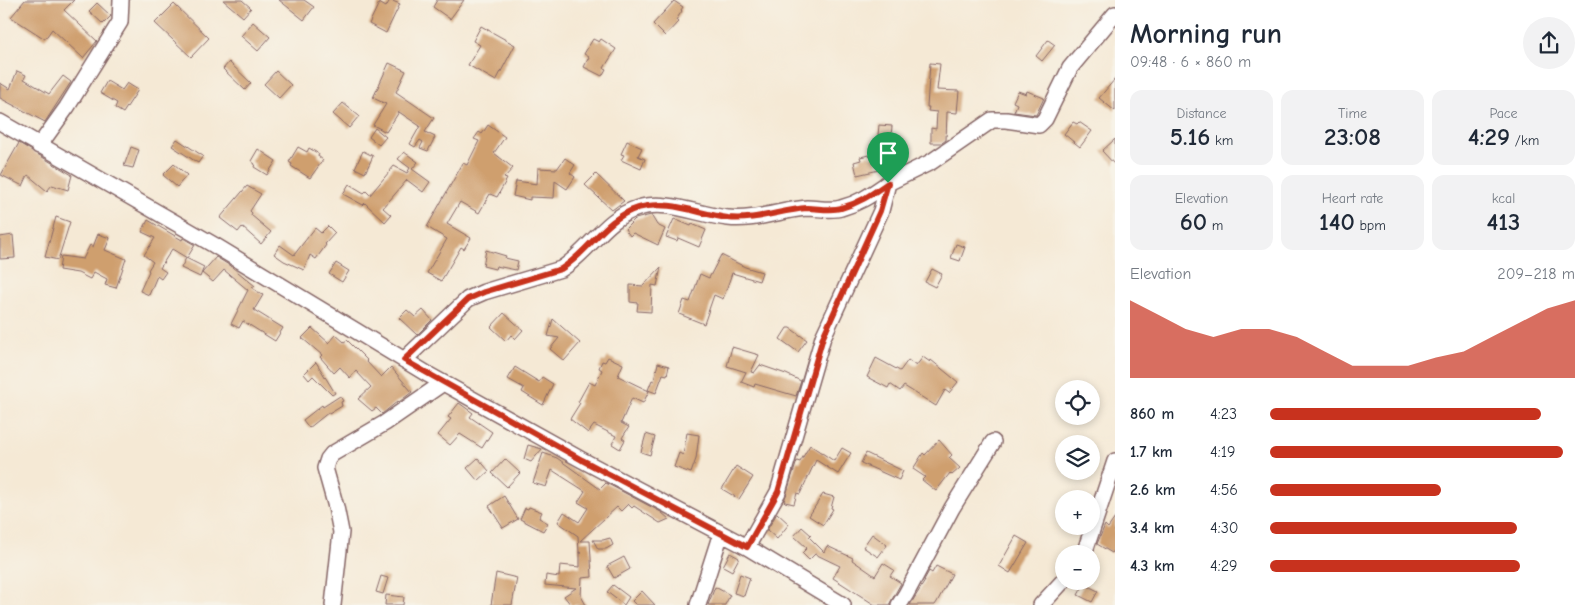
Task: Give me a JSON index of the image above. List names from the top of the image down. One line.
{"page":{"heading":["Morning run","09:48 · 6 × 860 m"],"stats":[["Distance","5.16 km"],["Time","23:08"],["Pace","4:29 /km"],["Elevation","60 m"],["Heart rate","140 bpm"],["kcal","413"]],"chart":["Elevation","209–218 m"],"map_buttons":["+","−"],"list":[{"name":"860 m","note":"4:23"},{"name":"1.7 km","note":"4:19"},{"name":"2.6 km","note":"4:56"},{"name":"3.4 km","note":"4:30"},{"name":"4.3 km","note":"4:29"}]}}
